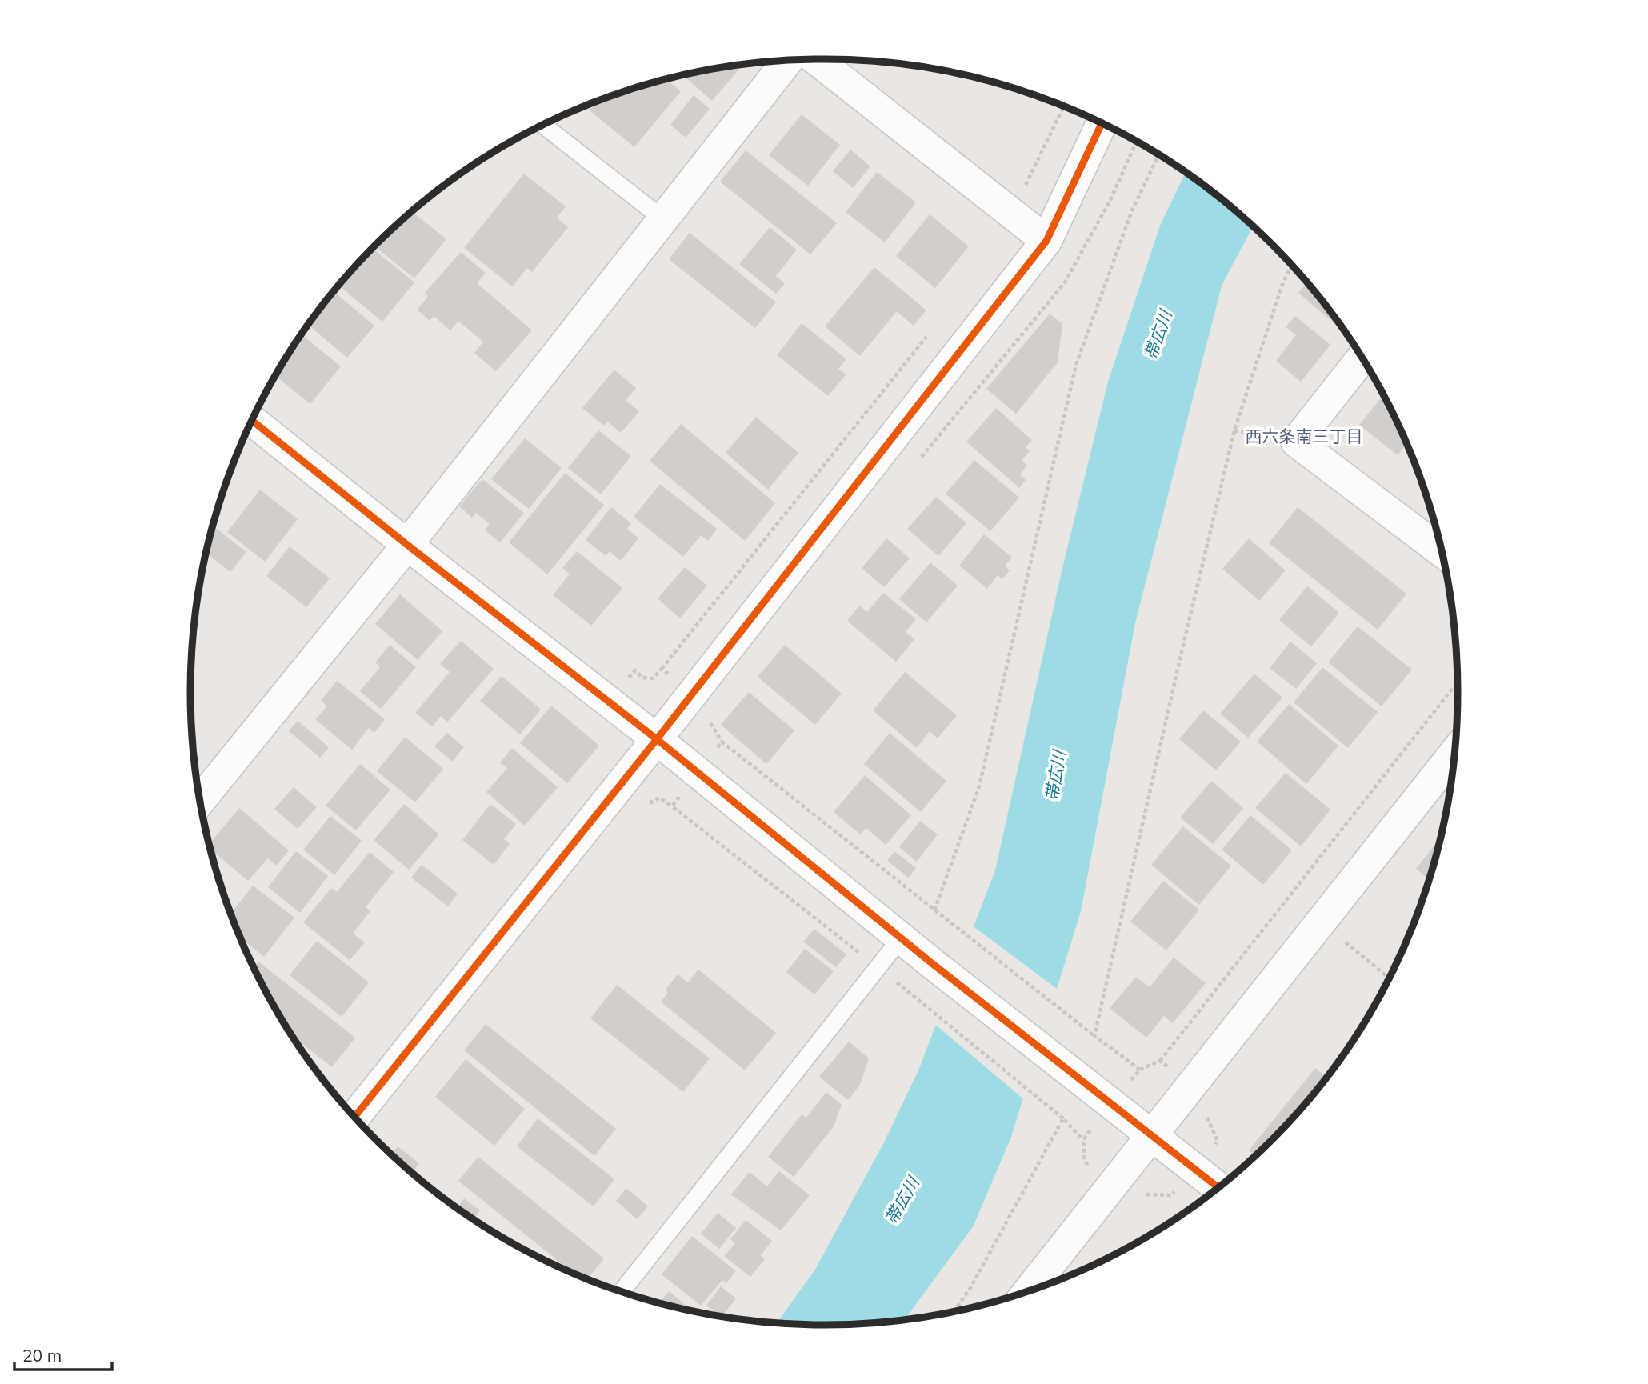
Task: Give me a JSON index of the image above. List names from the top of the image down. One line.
{"districts":["西六条南三丁目"],"water":["帯広川"],"scale_bar":"20 m"}
